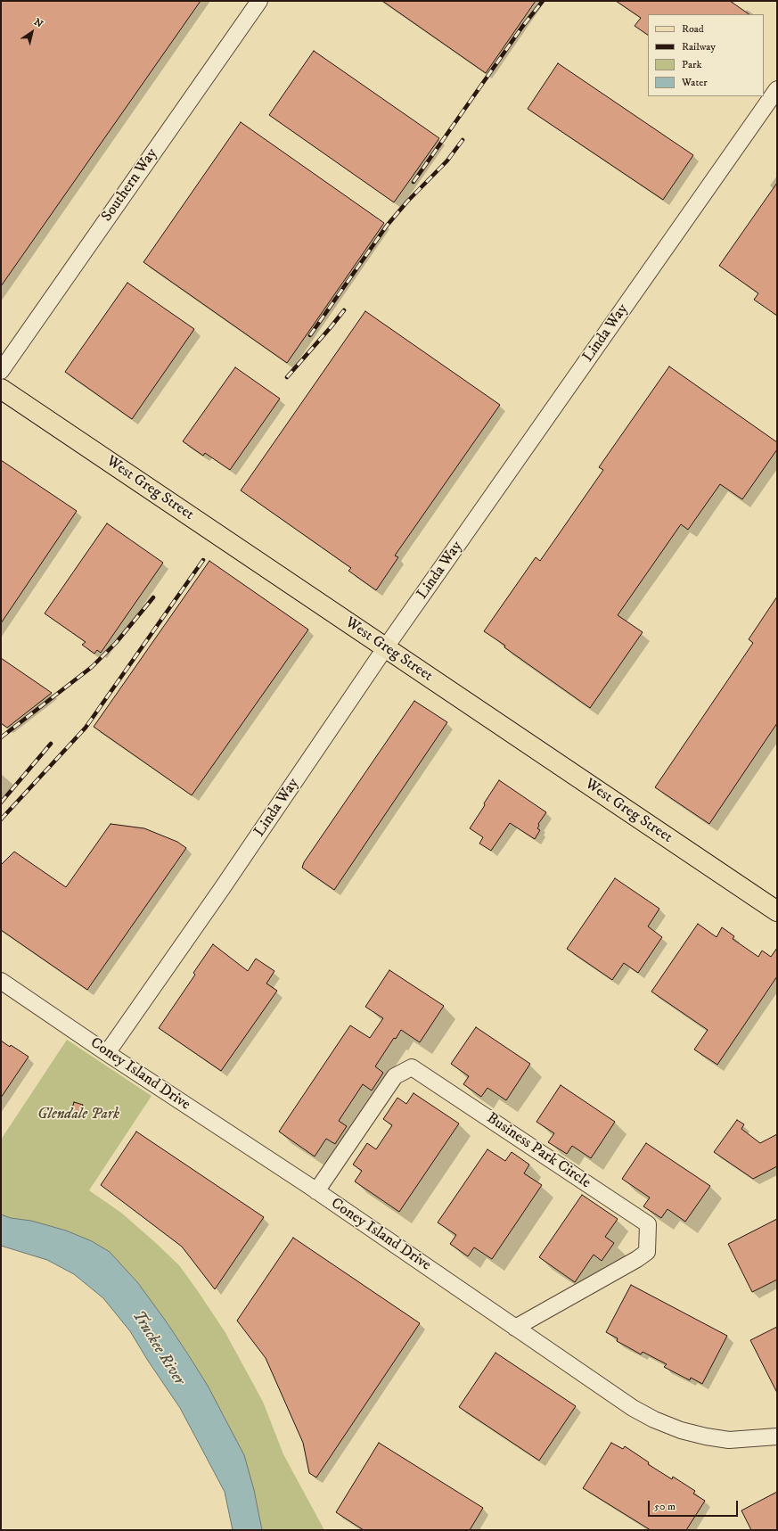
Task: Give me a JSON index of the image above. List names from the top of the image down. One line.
{"streets":{"main road":["West Greg Street"],"street":["Southern Way","Linda Way","Coney Island Drive","Business Park Circle"]},"crossings":[["Linda Way","West Greg Street"],["Linda Way","Coney Island Drive"],["Coney Island Drive","Business Park Circle"]],"water":["Truckee River"],"parks":["Glendale Park"],"legend":["Road","Railway","Park","Water"],"scale_bar":"50 m","north":"top right"}
